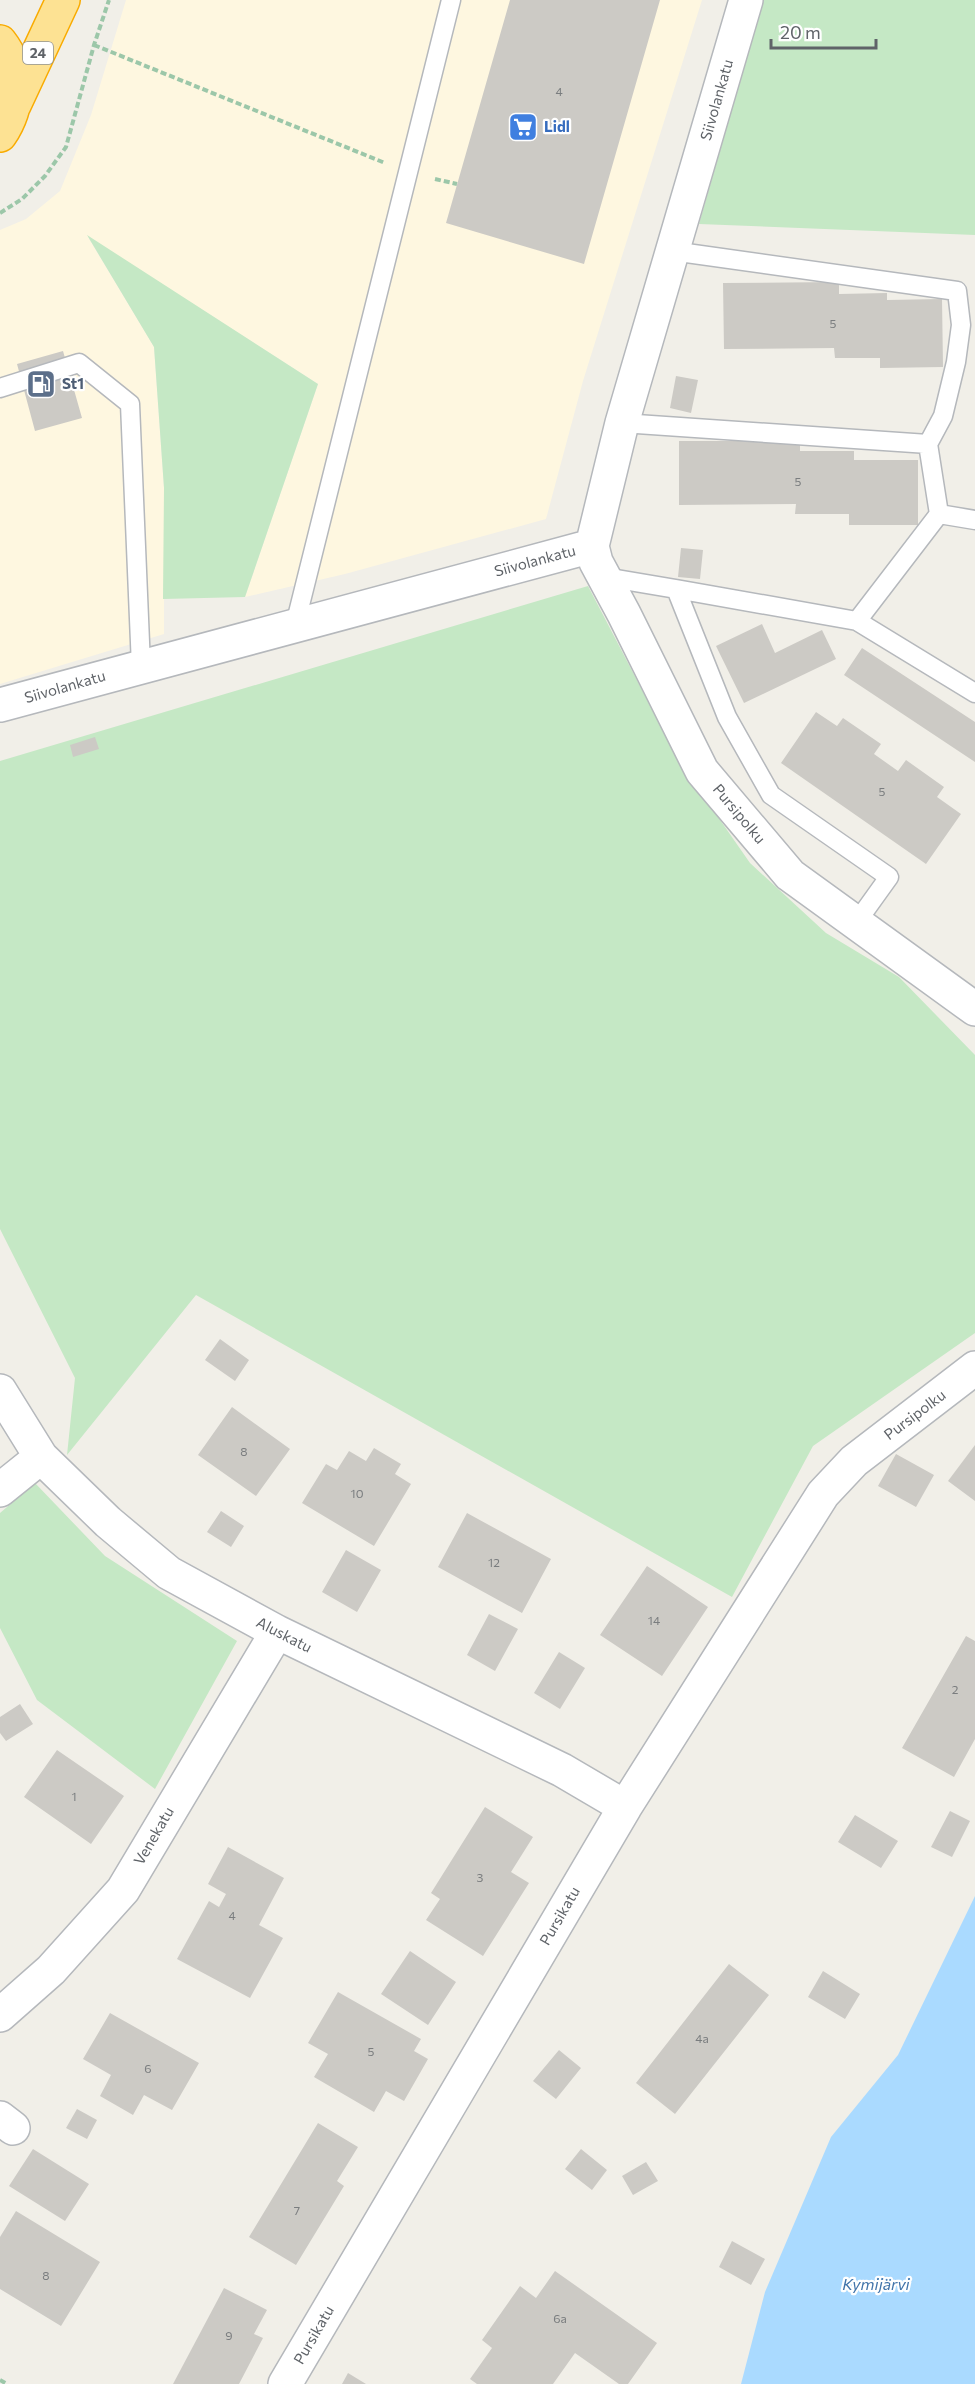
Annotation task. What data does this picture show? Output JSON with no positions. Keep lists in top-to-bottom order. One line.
{"streets":{"highway":["24"],"street":["Siivolankatu","Pursipolku","Aluskatu","Venekatu","Pursikatu"]},"crossings":[["Siivolankatu","Pursipolku"],["Pursipolku","Pursikatu"],["Aluskatu","Venekatu"],["Aluskatu","Pursikatu"]],"water":["Kymijärvi"],"places":{"supermarket":["Lidl"],"fuel station":["St1"]},"house_numbers":["4","5","5","5","8","10","12","14","2","1","3","4","4a","5","6","7","8","6a","9"],"scale_bar":"20 m"}
